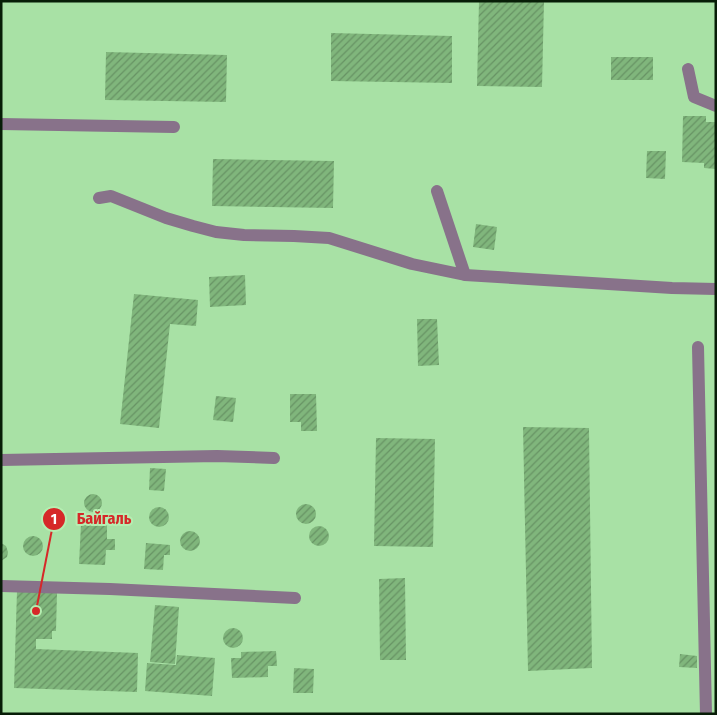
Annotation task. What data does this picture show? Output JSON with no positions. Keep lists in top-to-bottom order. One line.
{"places":["Байгаль"]}
